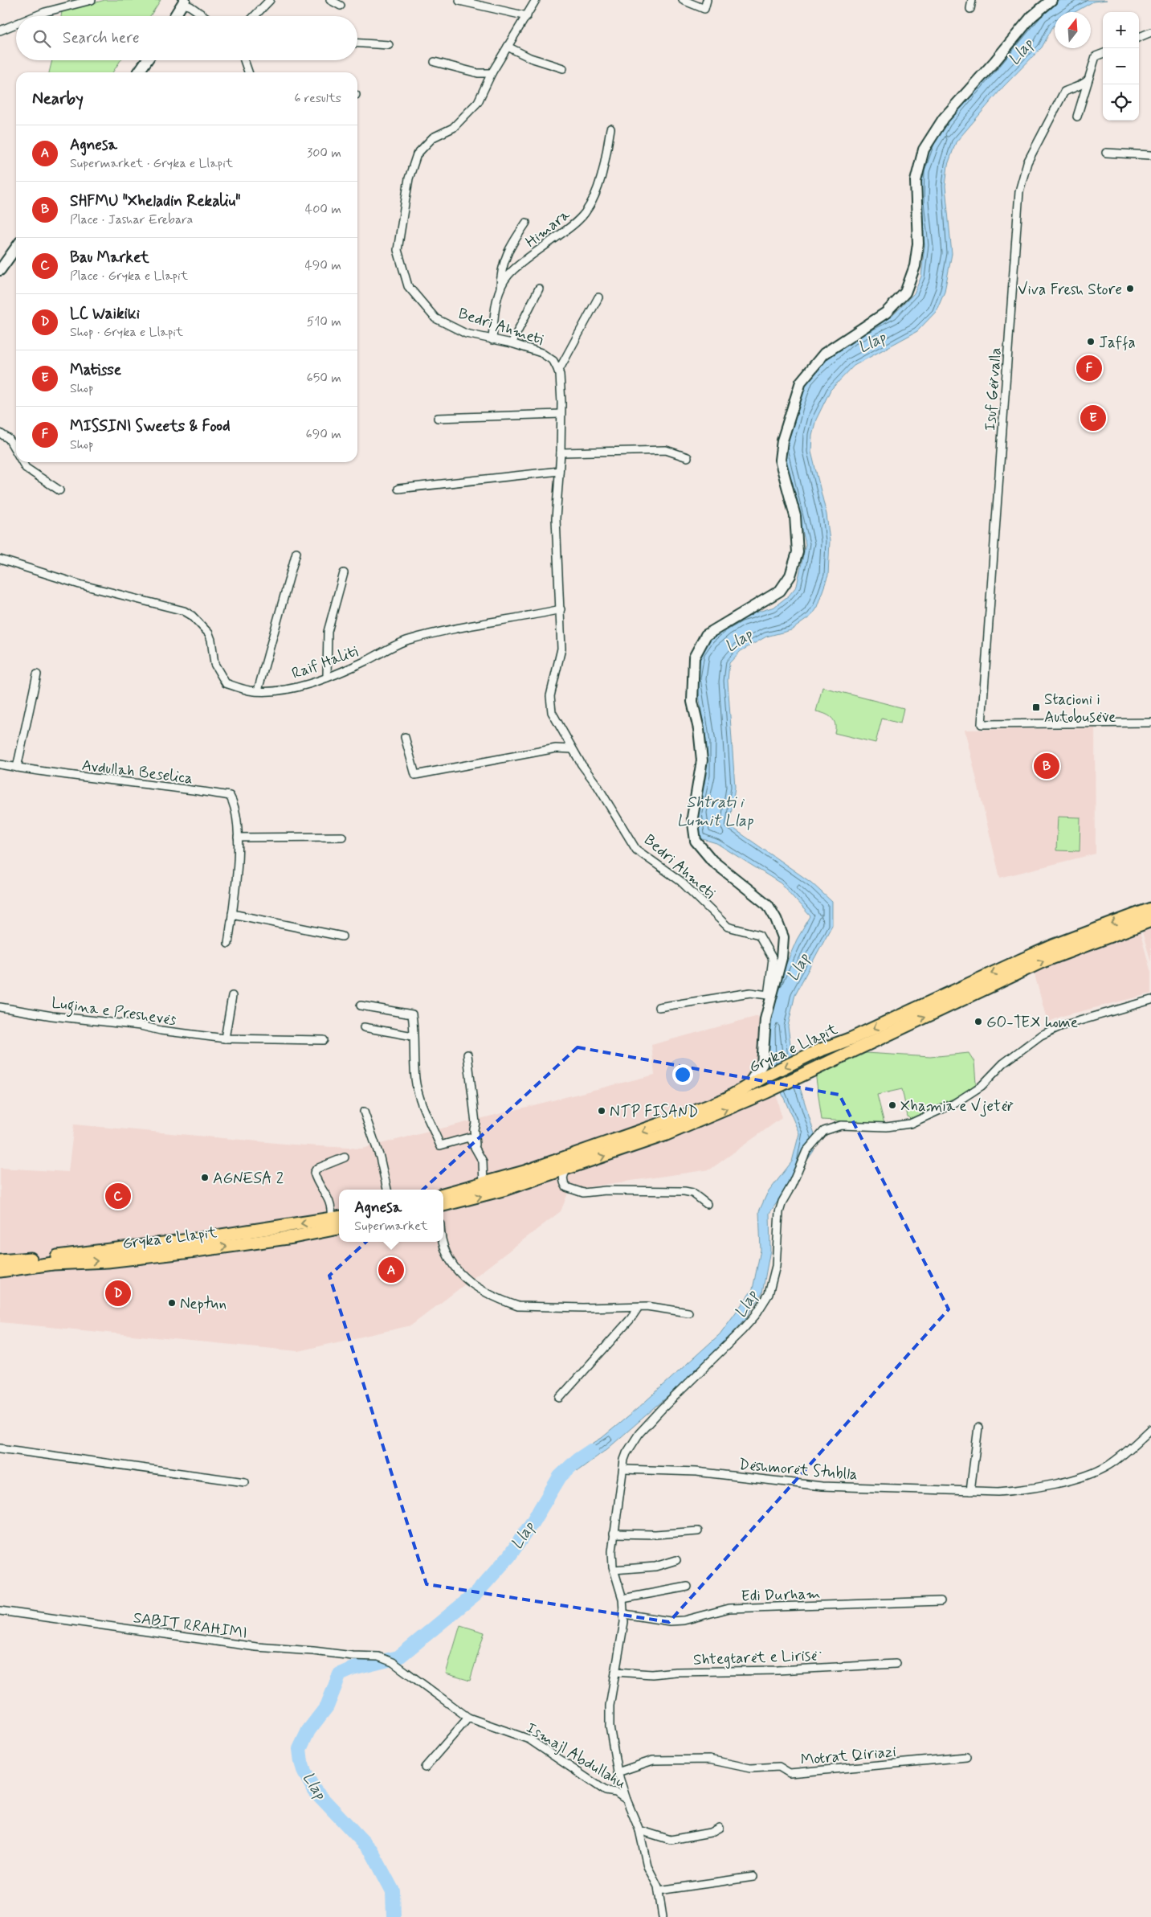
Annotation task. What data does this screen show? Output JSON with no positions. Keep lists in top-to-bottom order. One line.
{"streets":{"main road":["Gryka e Llapit"],"street":["Himara","Bedri Ahmeti","Isuf Gërvalla","Raif Haliti","Avdullah Beselica","Lugina e Preshevës","Dëshmorët Stublla","Edi Durham","SABIT RRAHIMI","Shtegtarët e Lirisë","Ismajl Abdullahu","Motrat Qiriazi"]},"crossings":[["Himara","Bedri Ahmeti"],["Bedri Ahmeti","Raif Haliti"],["SABIT RRAHIMI","Ismajl Abdullahu"]],"water":["Llap","Shtrati i Lumit Llap"],"places":{"other":["Viva Fresh Store","Jaffa","GO-TEX home","Xhamia e Vjetër","NTP FISAND","AGNESA 2","Neptun"],"transit":["Stacioni i Autobusëve"]},"north":"top","page":{"map_buttons":["+","−"],"search":"Search here","heading":["Nearby","6 results"],"list":[{"mark":"A","name":"Agnesa","note":"Supermarket · Gryka e Llapit","value":"300 m"},{"mark":"B","name":"SHFMU \"Xheladin Rekaliu\"","note":"Place · Jashar Erebara","value":"400 m"},{"mark":"C","name":"Bau Market","note":"Place · Gryka e Llapit","value":"490 m"},{"mark":"D","name":"LC Waikiki","note":"Shop · Gryka e Llapit","value":"510 m"},{"mark":"E","name":"Matisse","note":"Shop","value":"650 m"},{"mark":"F","name":"MISSINI Sweets & Food","note":"Shop","value":"690 m"}],"pins":["F","E","B","C","A","D"],"popup":["Agnesa","Supermarket"]}}
